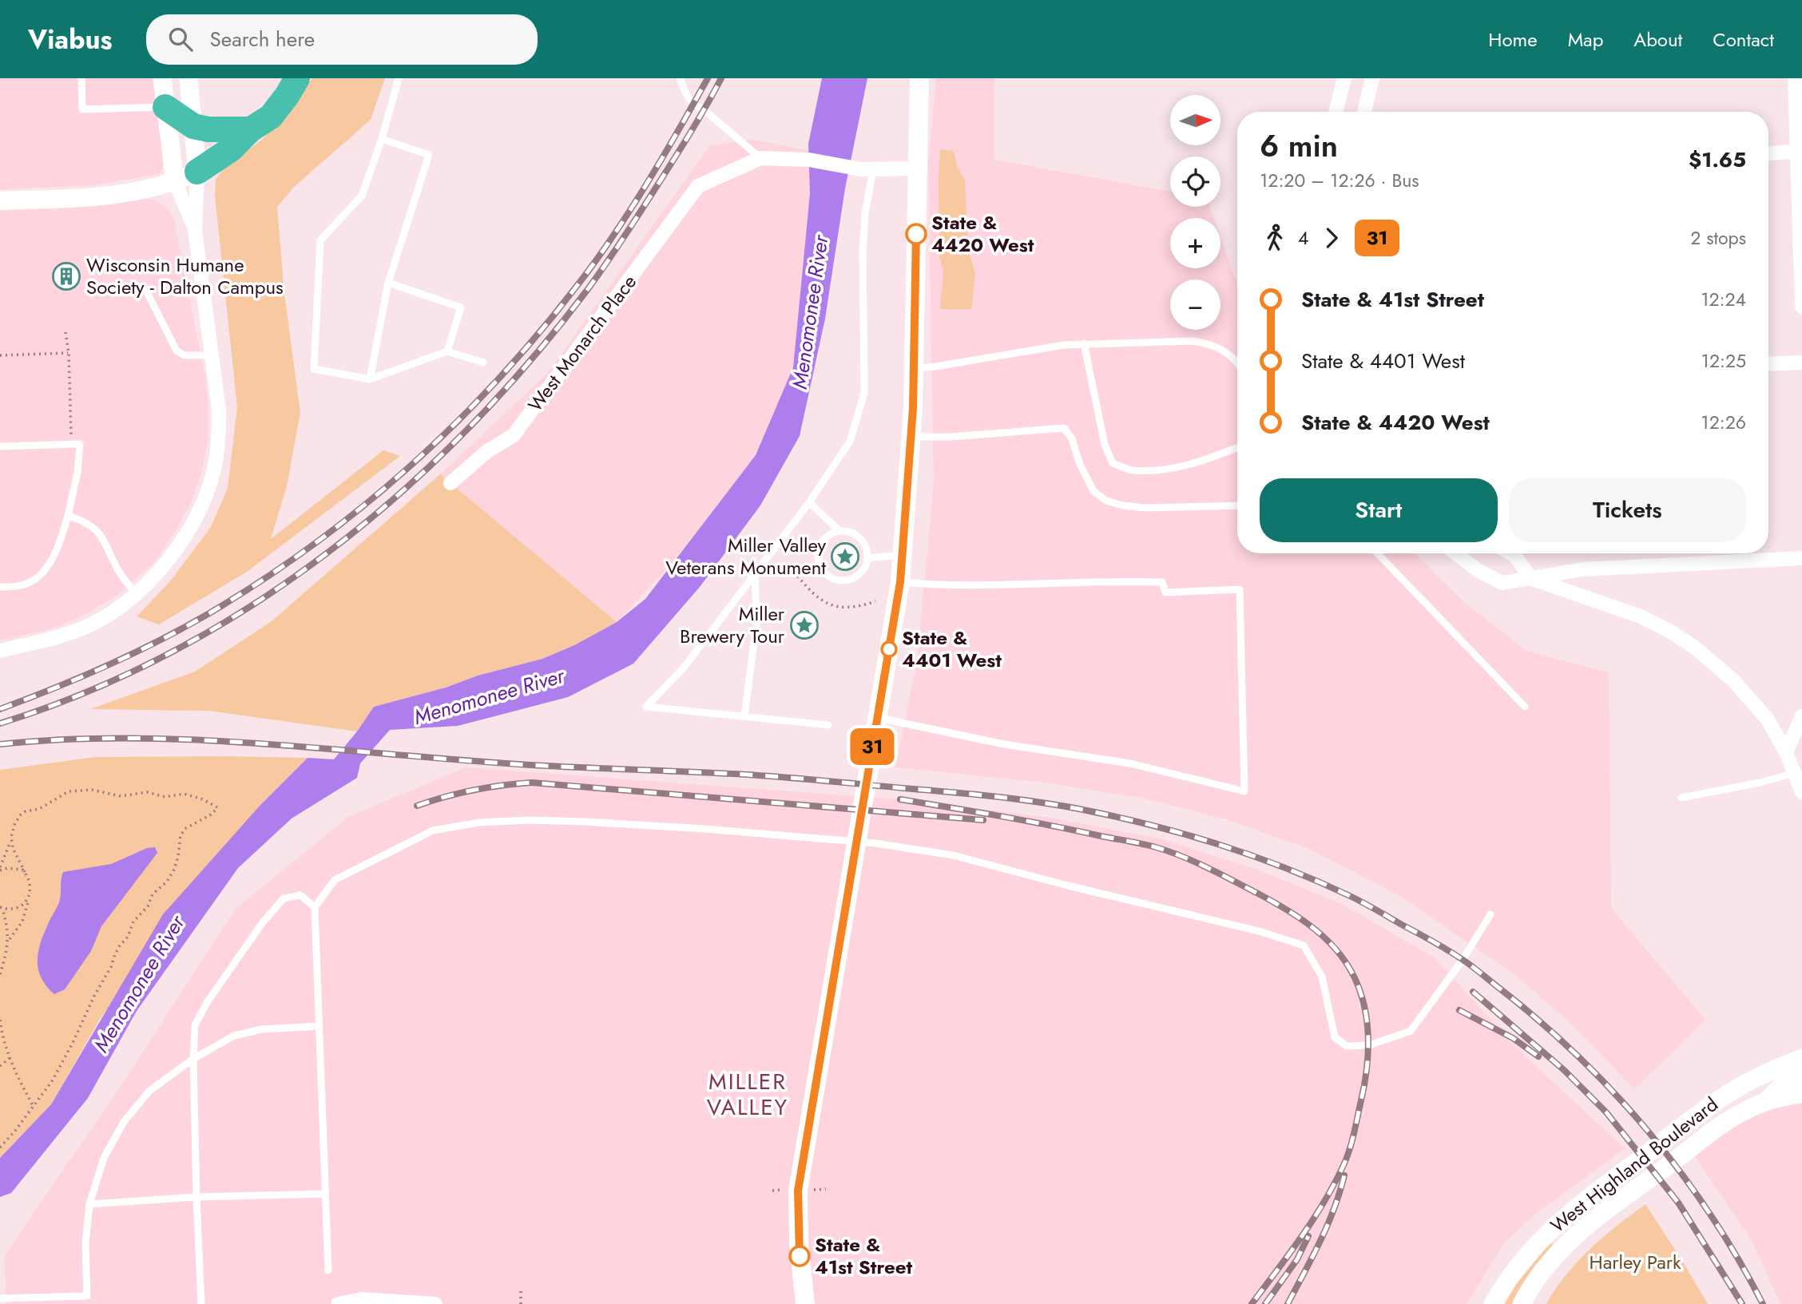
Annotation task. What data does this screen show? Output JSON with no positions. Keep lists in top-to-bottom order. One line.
{"streets":{"street":["West Monarch Place","West Highland Boulevard"]},"districts":["MILLER VALLEY"],"water":["Menomonee River"],"parks":["Harley Park"],"places":{"other":["State & 4420 West","State & 4401 West","State & 41st Street"],"building":["Wisconsin Humane Society - Dalton Campus"],"place":["Miller Valley Veterans Monument","Miller Brewery Tour"]},"lines":["bus line 31"],"north":"right","page":{"header":"Viabus","search":"Search here","nav":["Home","Map","About","Contact"],"on_map":"31","map_buttons":["+","−"],"heading":["6 min","12:20 – 12:26 · Bus","$1.65"],"legs":["4","31","2 stops"],"list":[{"name":"State & 41st Street","value":"12:24"},{"name":"State & 4401 West","value":"12:25"},{"name":"State & 4420 West","value":"12:26"}],"buttons":["Start","Tickets"]}}
